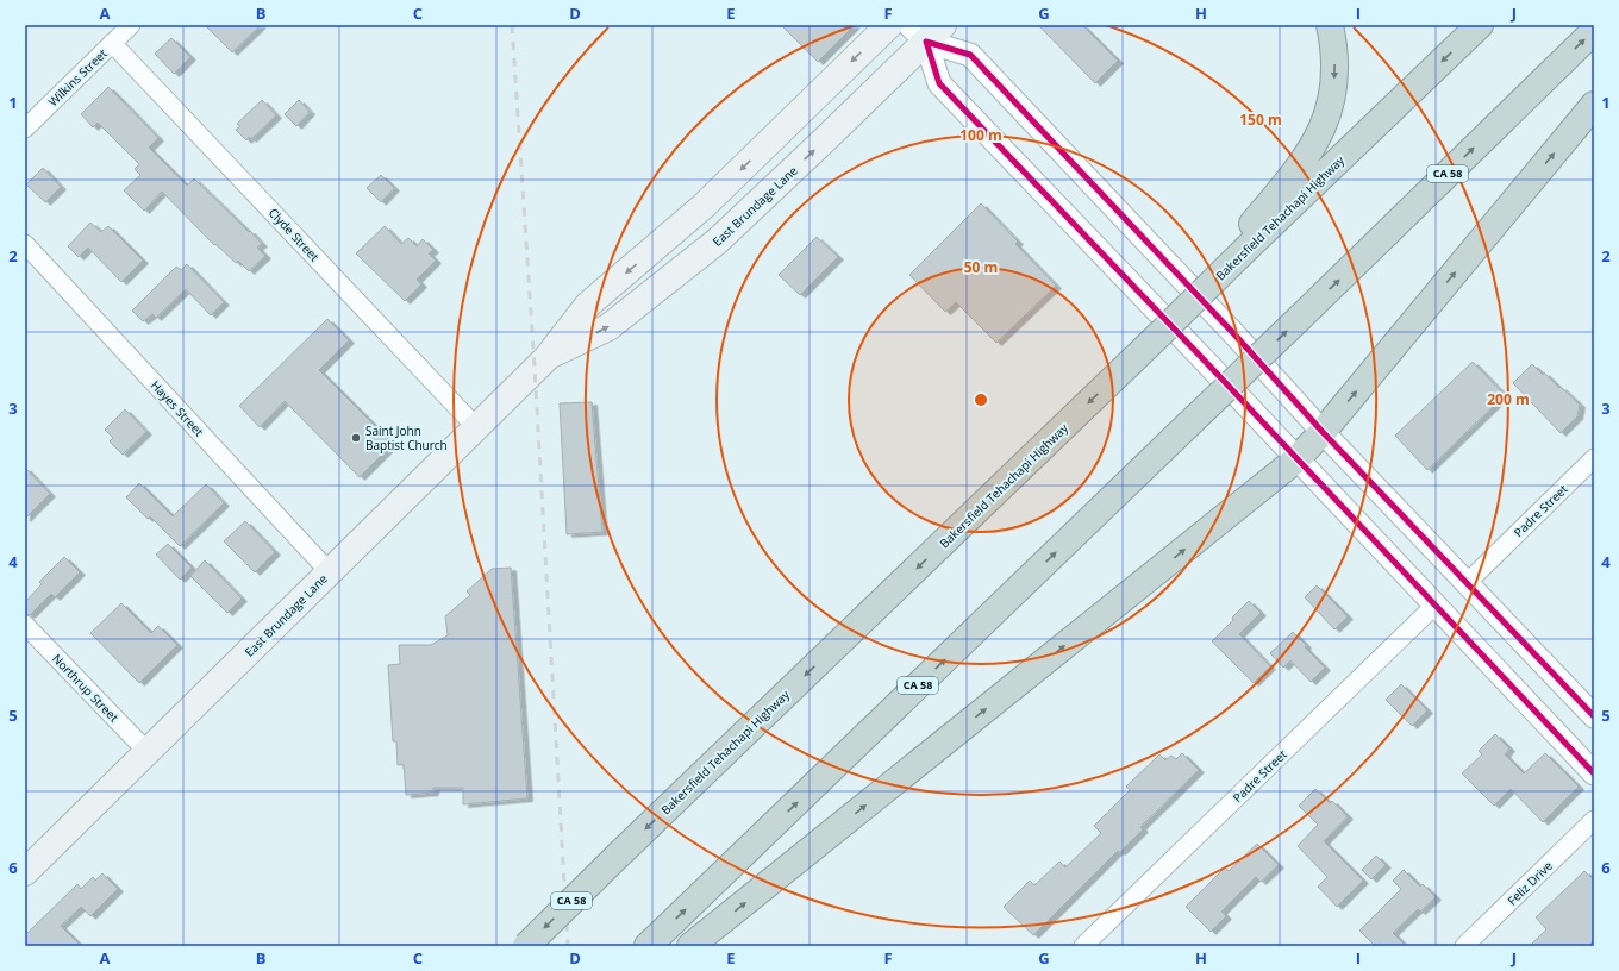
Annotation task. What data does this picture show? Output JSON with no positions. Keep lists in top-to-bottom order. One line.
{"streets":{"highway":["CA 58","Bakersfield Tehachapi Highway"],"main road":["East Brundage Lane"],"street":["Wilkins Street","Clyde Street","Hayes Street","Padre Street","Northrup Street","Feliz Drive"]},"crossings":[["Wilkins Street","Clyde Street"],["East Brundage Lane","Clyde Street"],["East Brundage Lane","Hayes Street"],["East Brundage Lane","Northrup Street"]],"places":["Saint John Baptist Church"],"grid":{"columns":["A","B","C","D","E","F","G","H","I","J"],"rows":["1","2","3","4","5","6"]},"rings":["150 m","100 m","50 m","200 m"]}
